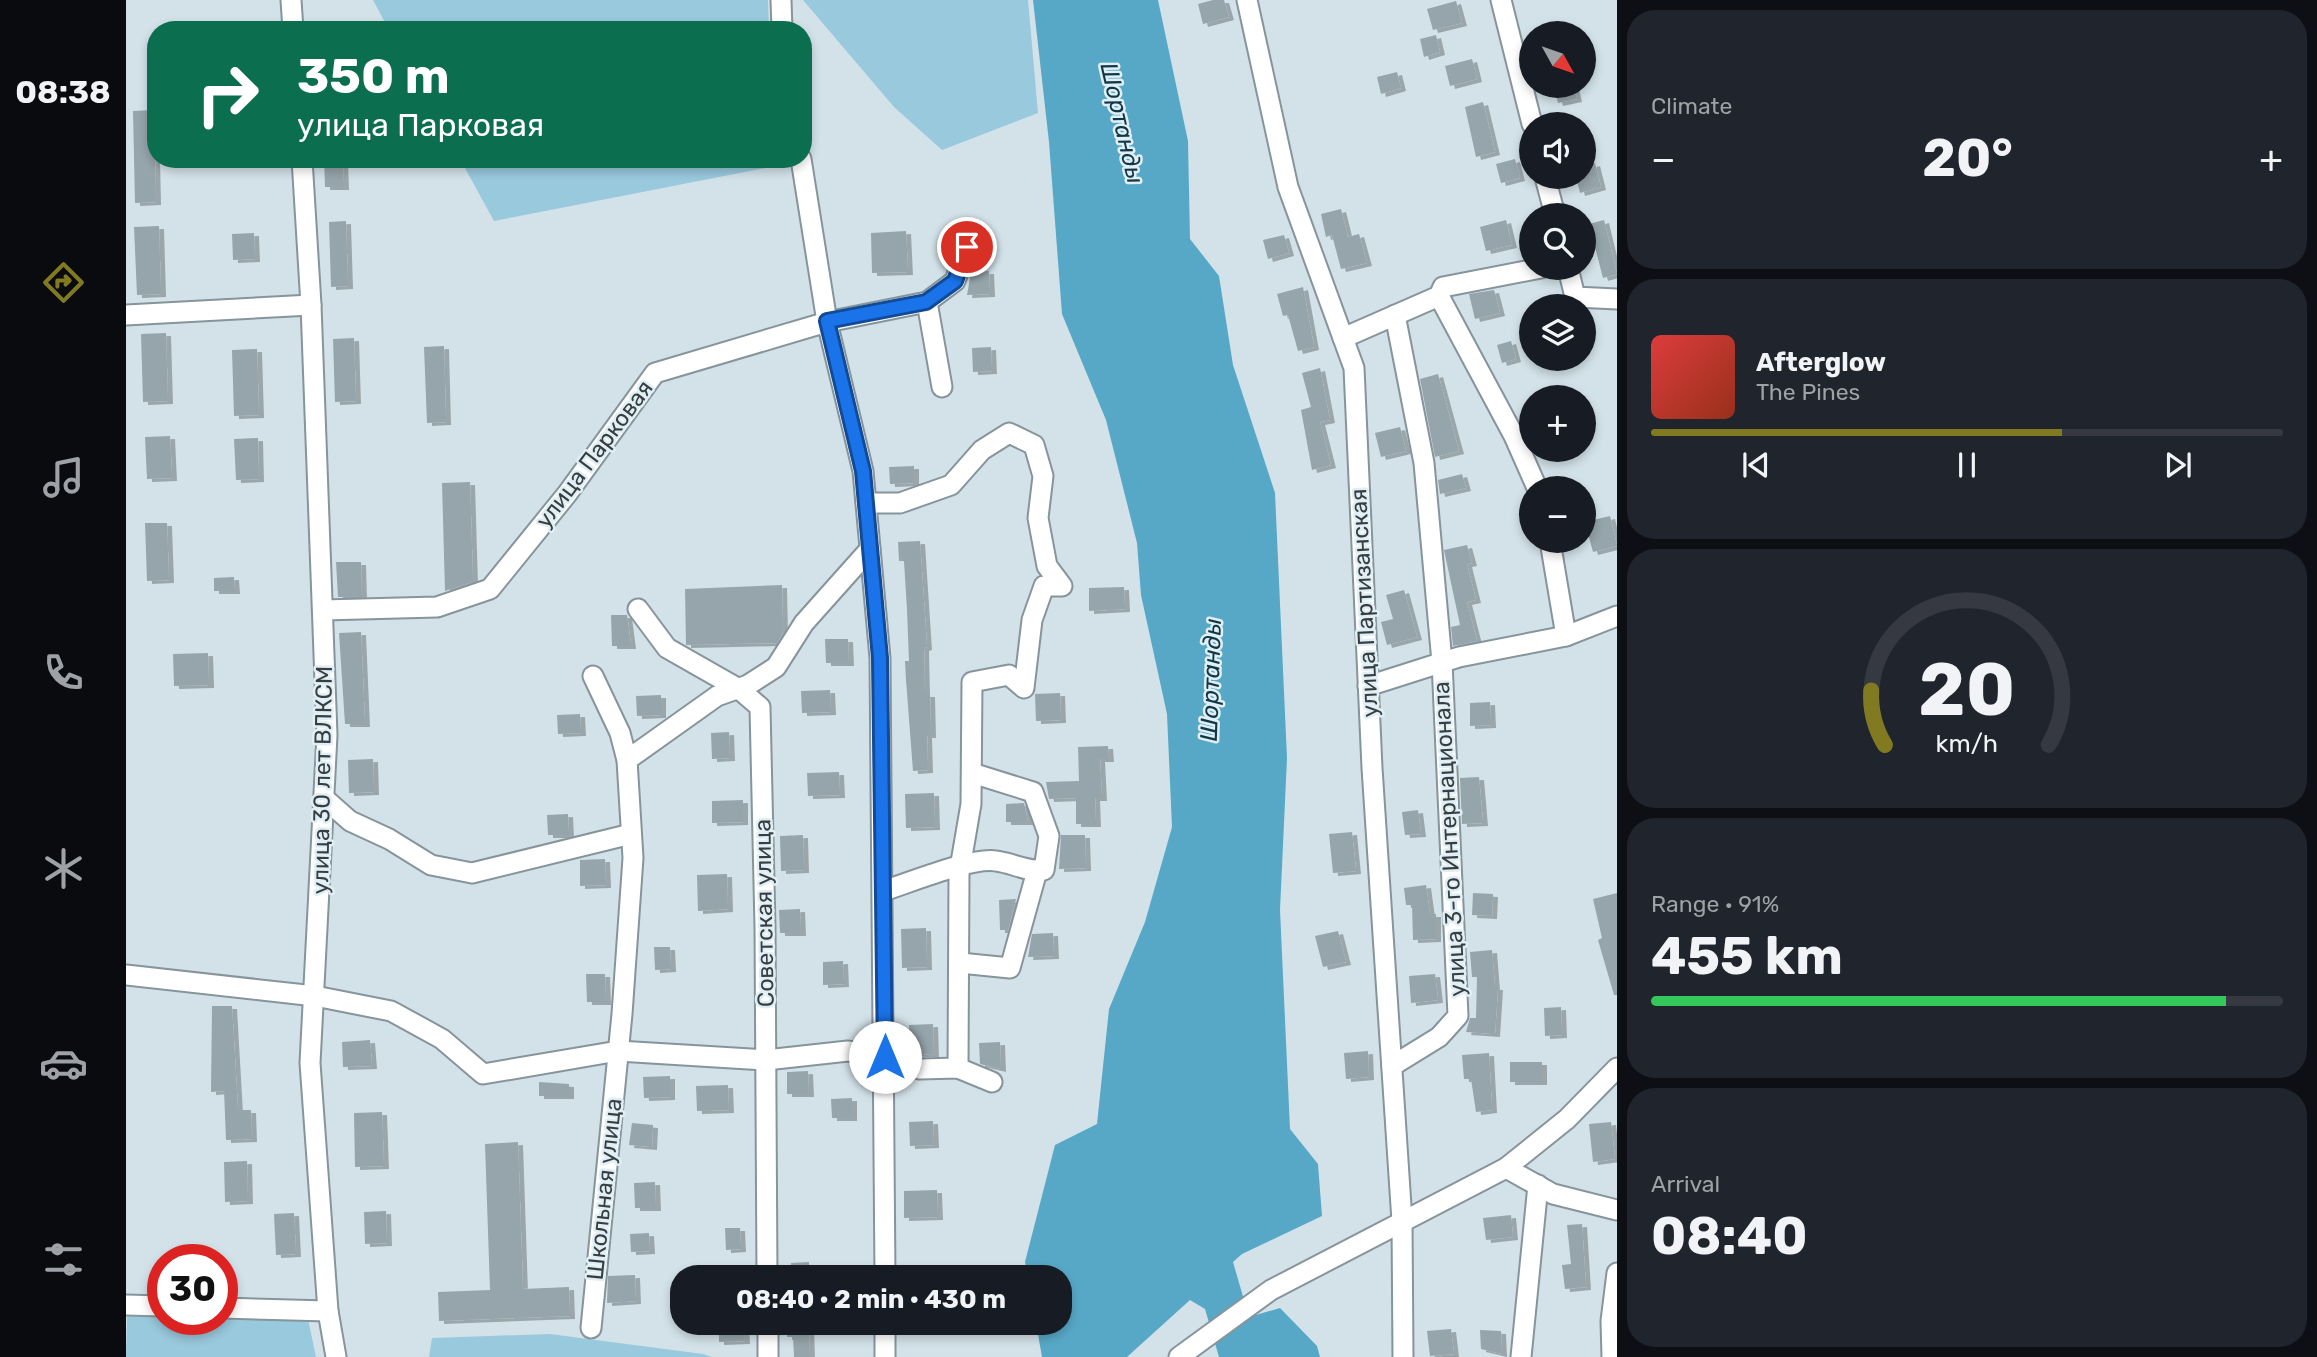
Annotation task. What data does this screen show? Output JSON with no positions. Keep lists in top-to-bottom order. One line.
{"streets":{"street":["улица Парковая","улица Партизанская","улица 30 лет ВЛКСМ","улица 3-го Интернационала","Советская улица","Школьная улица"]},"crossings":[["улица Парковая","улица 30 лет ВЛКСМ"],["улица Партизанская","улица 3-го Интернационала"]],"water":["Шортанды"],"north":"bottom right","page":{"tabs":"08:38","tile":["Climate",["Range · 91%","455 km"],["Arrival","08:40"]],"map_buttons":["+","−"],"turn":["350 m","улица Парковая"],"heat":["−","20°","+"],"song":["Afterglow","The Pines"],"limit":"30","trip":"08:40 · 2 min · 430 m","gauge":["20","km/h"]}}
